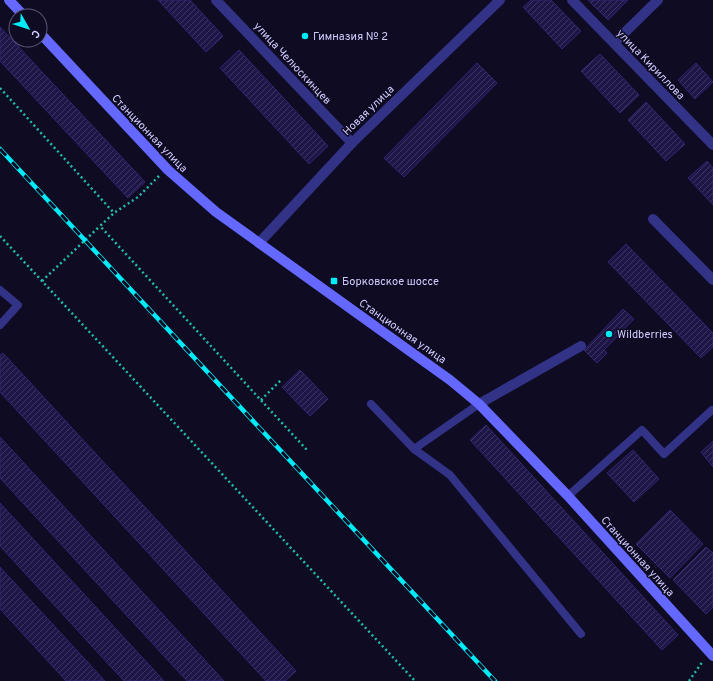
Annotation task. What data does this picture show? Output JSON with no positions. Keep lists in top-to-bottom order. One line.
{"streets":{"main road":["Станционная улица"],"street":["улица Челюскинцев","улица Кириллова","Новая улица"]},"crossings":[["улица Челюскинцев","Новая улица"],["Новая улица","Станционная улица"]],"places":{"other":["Гимназия № 2","Wildberries"],"transit":["Борковское шоссе"]},"north":"bottom right"}
